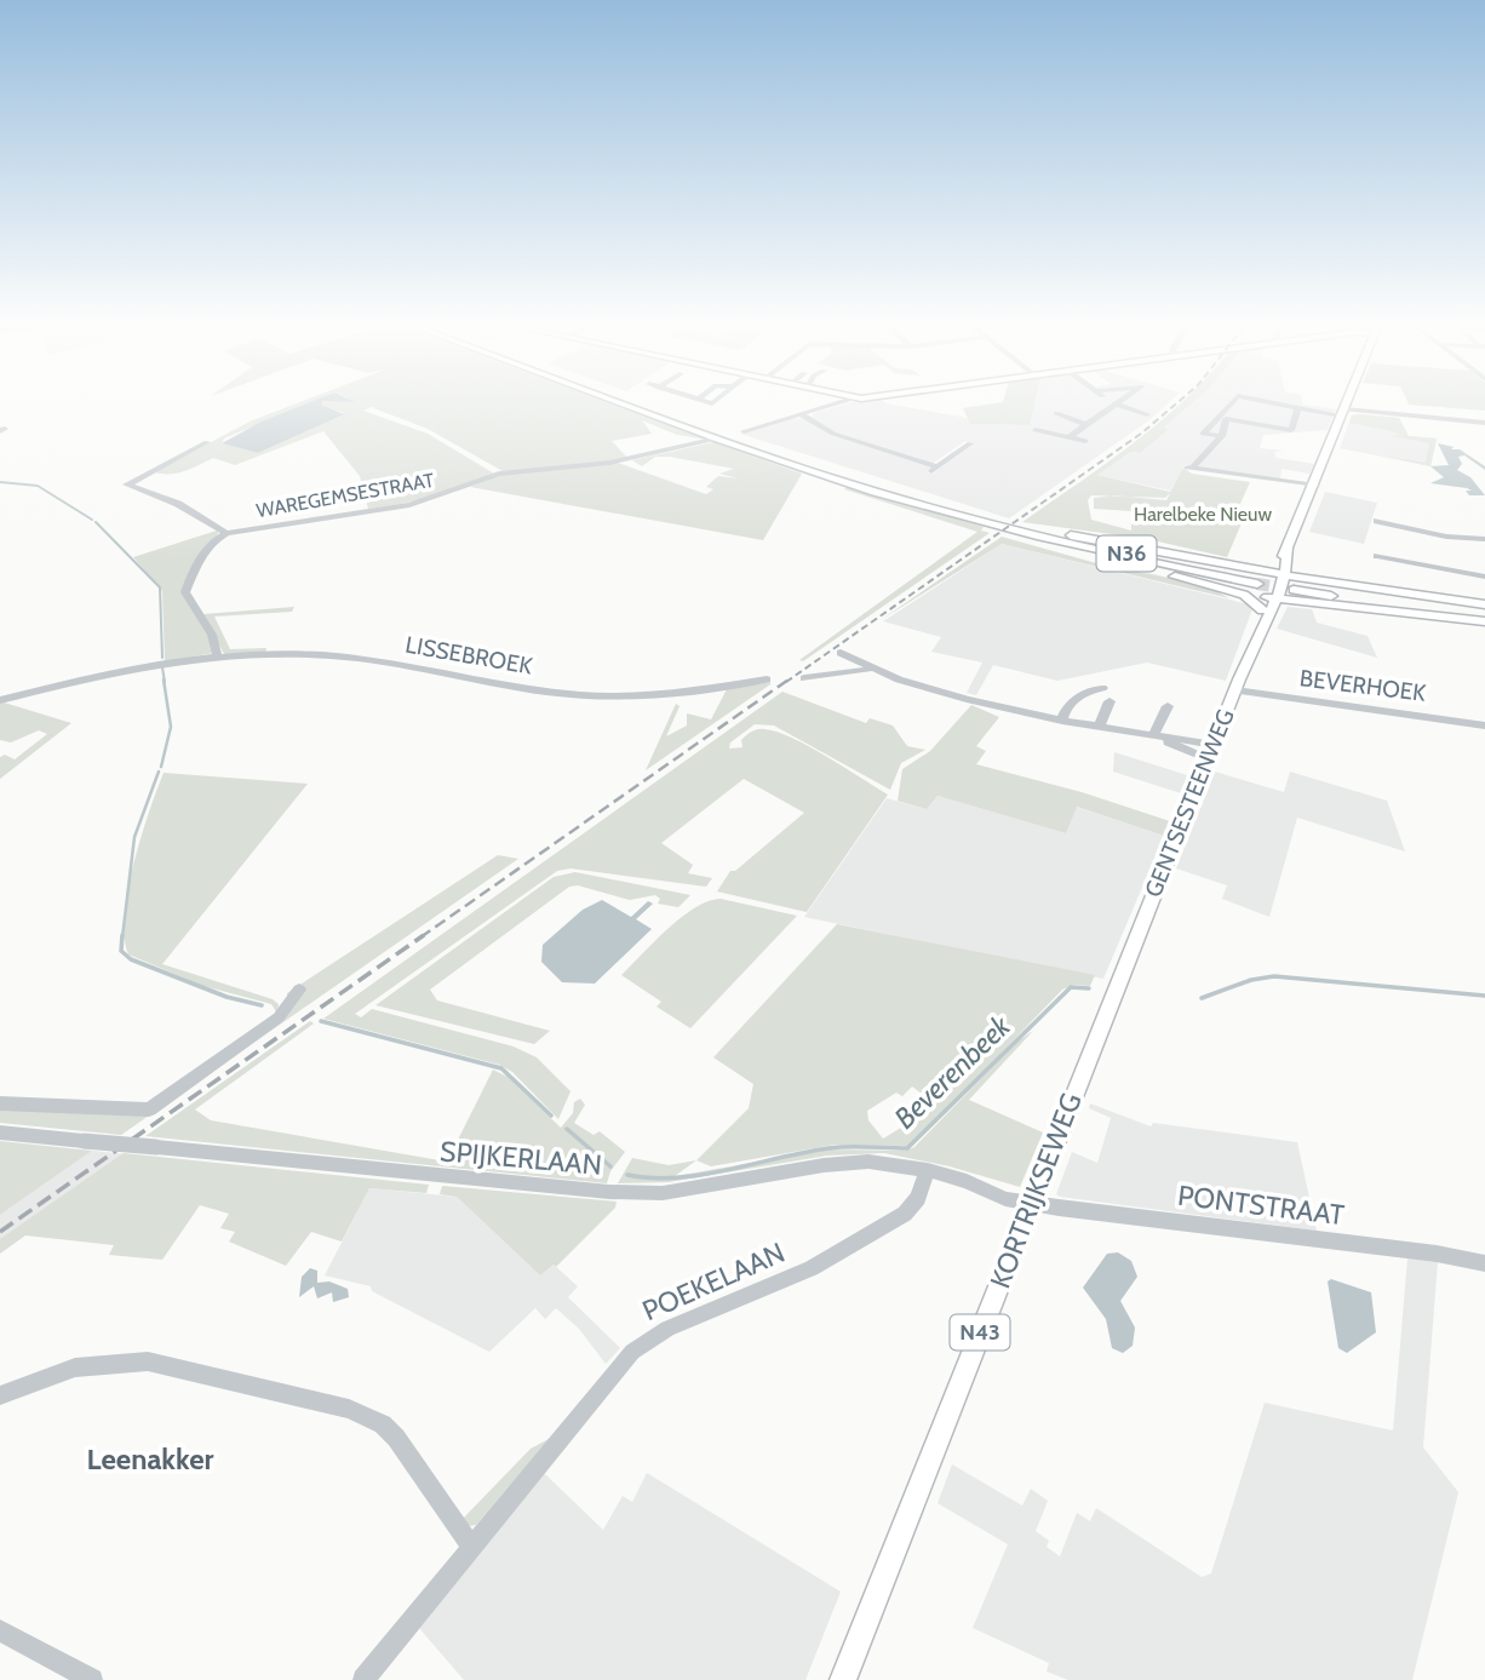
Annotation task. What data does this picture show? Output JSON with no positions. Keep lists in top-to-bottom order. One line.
{"streets":{"main road":["N36","GENTSESTEENWEG","KORTRIJKSEWEG","N43"],"street":["WAREGEMSESTRAAT","LISSEBROEK","BEVERHOEK","SPIJKERLAAN","PONTSTRAAT","POEKELAAN"]},"crossings":[["WAREGEMSESTRAAT","N36"],["WAREGEMSESTRAAT","LISSEBROEK"],["BEVERHOEK","GENTSESTEENWEG"],["GENTSESTEENWEG","KORTRIJKSEWEG"],["SPIJKERLAAN","KORTRIJKSEWEG"],["SPIJKERLAAN","PONTSTRAAT"],["SPIJKERLAAN","POEKELAAN"],["KORTRIJKSEWEG","PONTSTRAAT"]],"districts":["Leenakker"],"water":["Beverenbeek"],"parks":["Harelbeke Nieuw"]}
